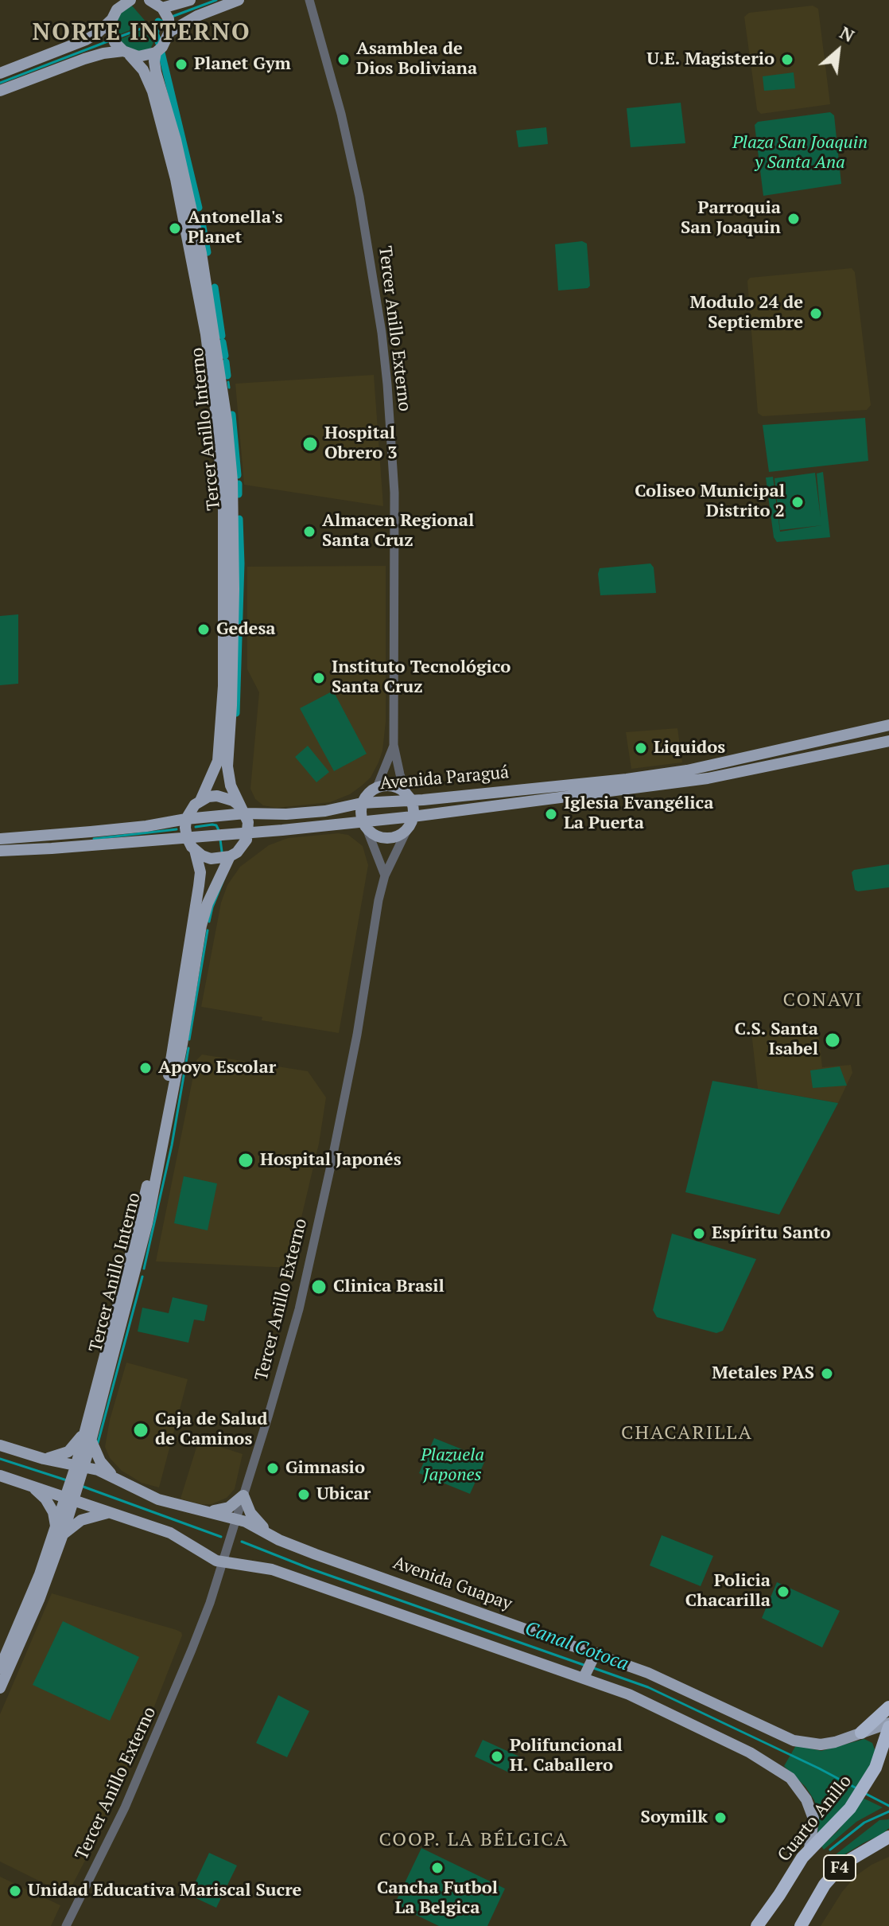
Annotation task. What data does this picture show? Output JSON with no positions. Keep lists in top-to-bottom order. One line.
{"streets":{"highway":["Cuarto Anillo","F4"],"main road":["Tercer Anillo Interno","Avenida Paraguá","Avenida Guapay"],"street":["Tercer Anillo Externo"]},"crossings":[["Tercer Anillo Externo","Avenida Paraguá"],["Tercer Anillo Externo","Avenida Guapay"],["Tercer Anillo Interno","Avenida Paraguá"],["Tercer Anillo Interno","Avenida Guapay"],["Avenida Guapay","Cuarto Anillo"]],"districts":["NORTE INTERNO","CONAVI","CHACARILLA","COOP. LA BÉLGICA"],"water":["Canal Cotoca"],"parks":["Plaza San Joaquin y Santa Ana","Plazuela Japones"],"places":["Asamblea de Dios Boliviana","U.E. Magisterio","Planet Gym","Parroquia San Joaquin","Antonella's Planet","Modulo 24 de Septiembre","Hospital Obrero 3","Coliseo Municipal Distrito 2","Almacen Regional Santa Cruz","Gedesa","Instituto Tecnológico Santa Cruz","Liquidos","Iglesia Evangélica La Puerta","C.S. Santa Isabel","Apoyo Escolar","Hospital Japonés","Espíritu Santo","Clinica Brasil","Metales PAS","Caja de Salud de Caminos","Gimnasio","Ubicar","Policia Chacarilla","Polifuncional H. Caballero","Soymilk","Cancha Futbol La Belgica","Unidad Educativa Mariscal Sucre"],"north":"top right"}
